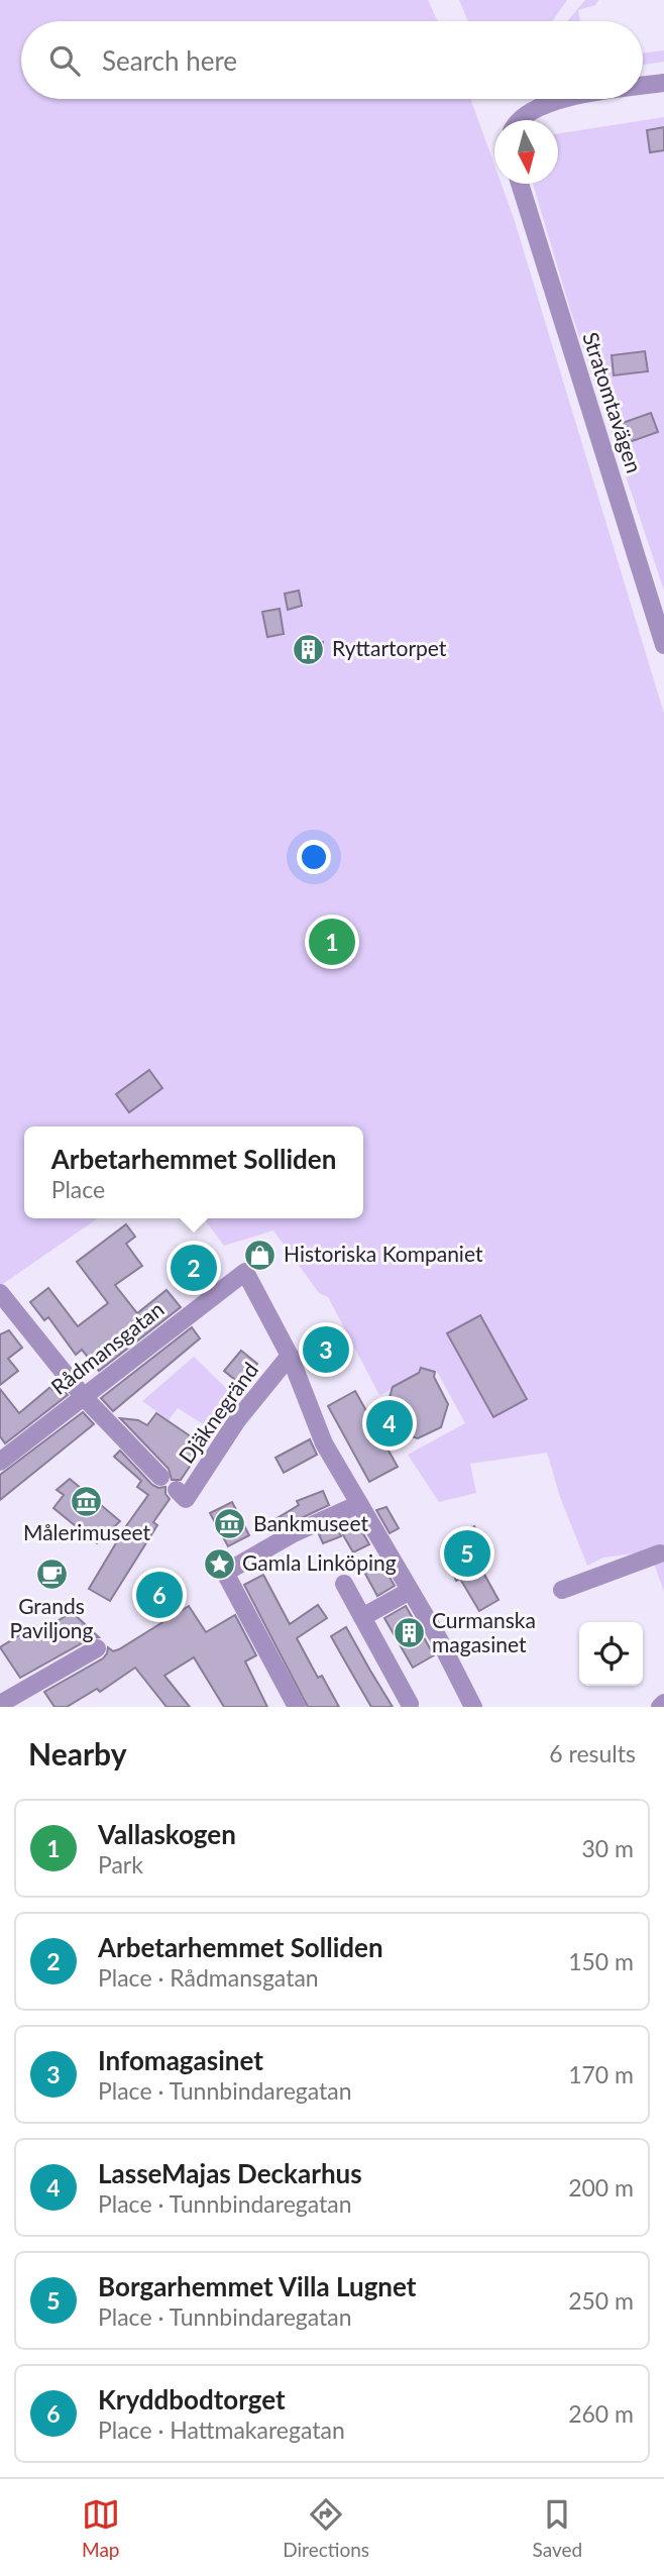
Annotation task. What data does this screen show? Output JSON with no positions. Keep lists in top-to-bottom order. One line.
{"streets":{"street":["Stratomtavägen","Rådmansgatan","Djäknegränd"]},"crossings":[["Rådmansgatan","Djäknegränd"]],"places":{"building":["Ryttartorpet","Curmanska magasinet"],"shop":["Historiska Kompaniet"],"museum":["Målerimuseet","Bankmuseet"],"place":["Gamla Linköping"],"cafe":["Grands Paviljong"]},"north":"bottom","page":{"search":"Search here","pins":["1","2","3","4","5","6"],"popup":["Arbetarhemmet Solliden","Place"],"heading":["Nearby","6 results"],"list":[{"mark":"1","name":"Vallaskogen","note":"Park","value":"30 m"},{"mark":"2","name":"Arbetarhemmet Solliden","note":"Place · Rådmansgatan","value":"150 m"},{"mark":"3","name":"Infomagasinet","note":"Place · Tunnbindaregatan","value":"170 m"},{"mark":"4","name":"LasseMajas Deckarhus","note":"Place · Tunnbindaregatan","value":"200 m"},{"mark":"5","name":"Borgarhemmet Villa Lugnet","note":"Place · Tunnbindaregatan","value":"250 m"},{"mark":"6","name":"Kryddbodtorget","note":"Place · Hattmakaregatan","value":"260 m"}],"nav":["Map","Directions","Saved"]}}
